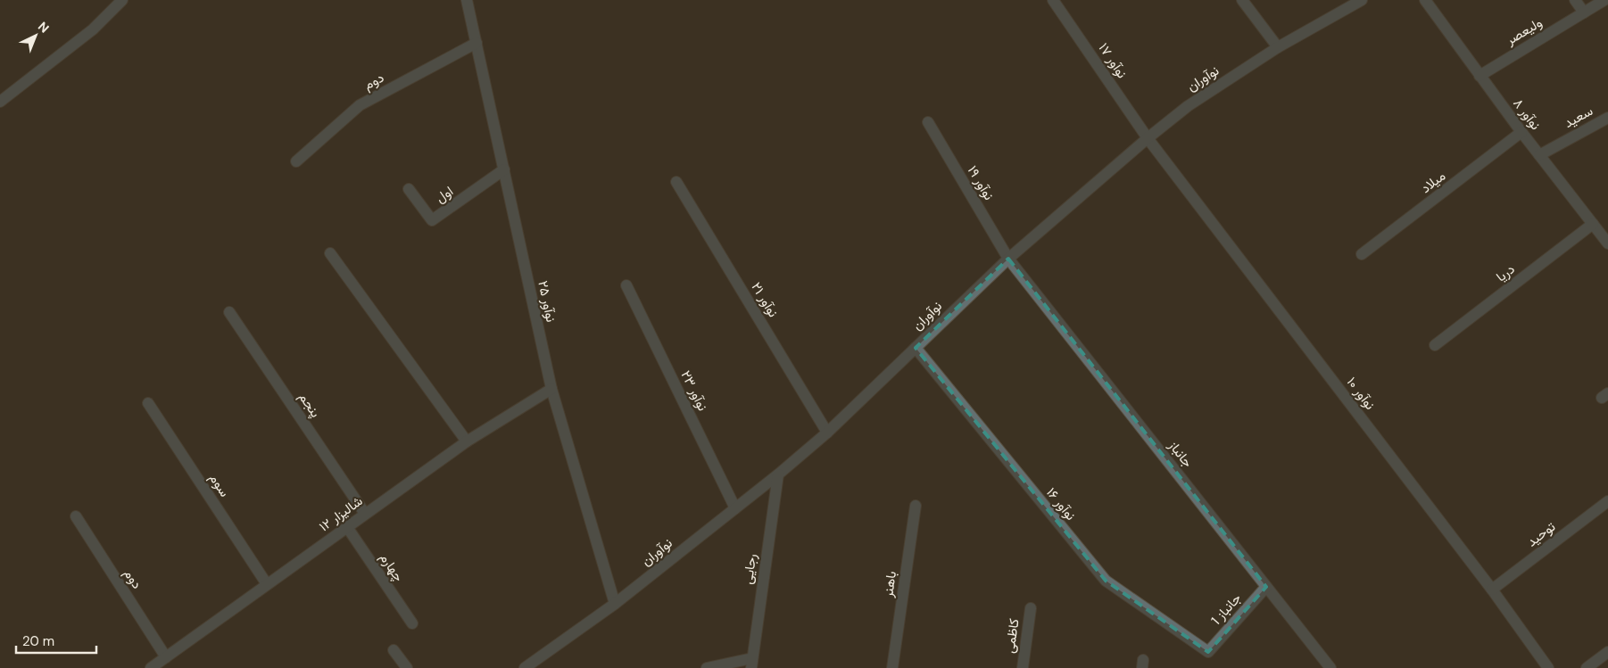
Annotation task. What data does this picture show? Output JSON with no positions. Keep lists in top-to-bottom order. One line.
{"streets":{"street":["ولیعصر","نوآور ۱۷","نوآوران","دوم","نوآور ۸","سعید","میلاد","نوآور ۱۹","اول","دریا","نوآور ۲۱","نوآور ۲۵","نوآور ۲۳","نوآور ۱۰","پنجم","جانباز","سوم","نوآور ۱۶","شالیزار ۱۲","توحید","چهارم","رجایی","باهنر","جانباز 1","کاظمی"]},"crossings":[["ولیعصر","نوآور ۸"],["نوآور ۱۷","نوآوران"],["نوآور ۱۷","نوآور ۱۰"],["نوآوران","نوآور ۱۹"],["نوآوران","نوآور ۲۱"],["نوآوران","نوآور ۲۵"],["نوآوران","نوآور ۲۳"],["نوآوران","نوآور ۱۰"],["نوآوران","جانباز"],["نوآوران","نوآور ۱۶"],["نوآوران","رجایی"],["دوم","نوآور ۲۵"],["دوم","شالیزار ۱۲"],["نوآور ۸","سعید"],["نوآور ۸","میلاد"],["نوآور ۸","دریا"],["نوآور ۱۹","جانباز"],["اول","نوآور ۲۵"],["نوآور ۲۵","شالیزار ۱۲"],["نوآور ۱۰","توحید"],["پنجم","شالیزار ۱۲"],["جانباز","جانباز 1"],["سوم","شالیزار ۱۲"],["نوآور ۱۶","جانباز 1"],["شالیزار ۱۲","چهارم"]],"scale_bar":"20 m","north":"top right"}
